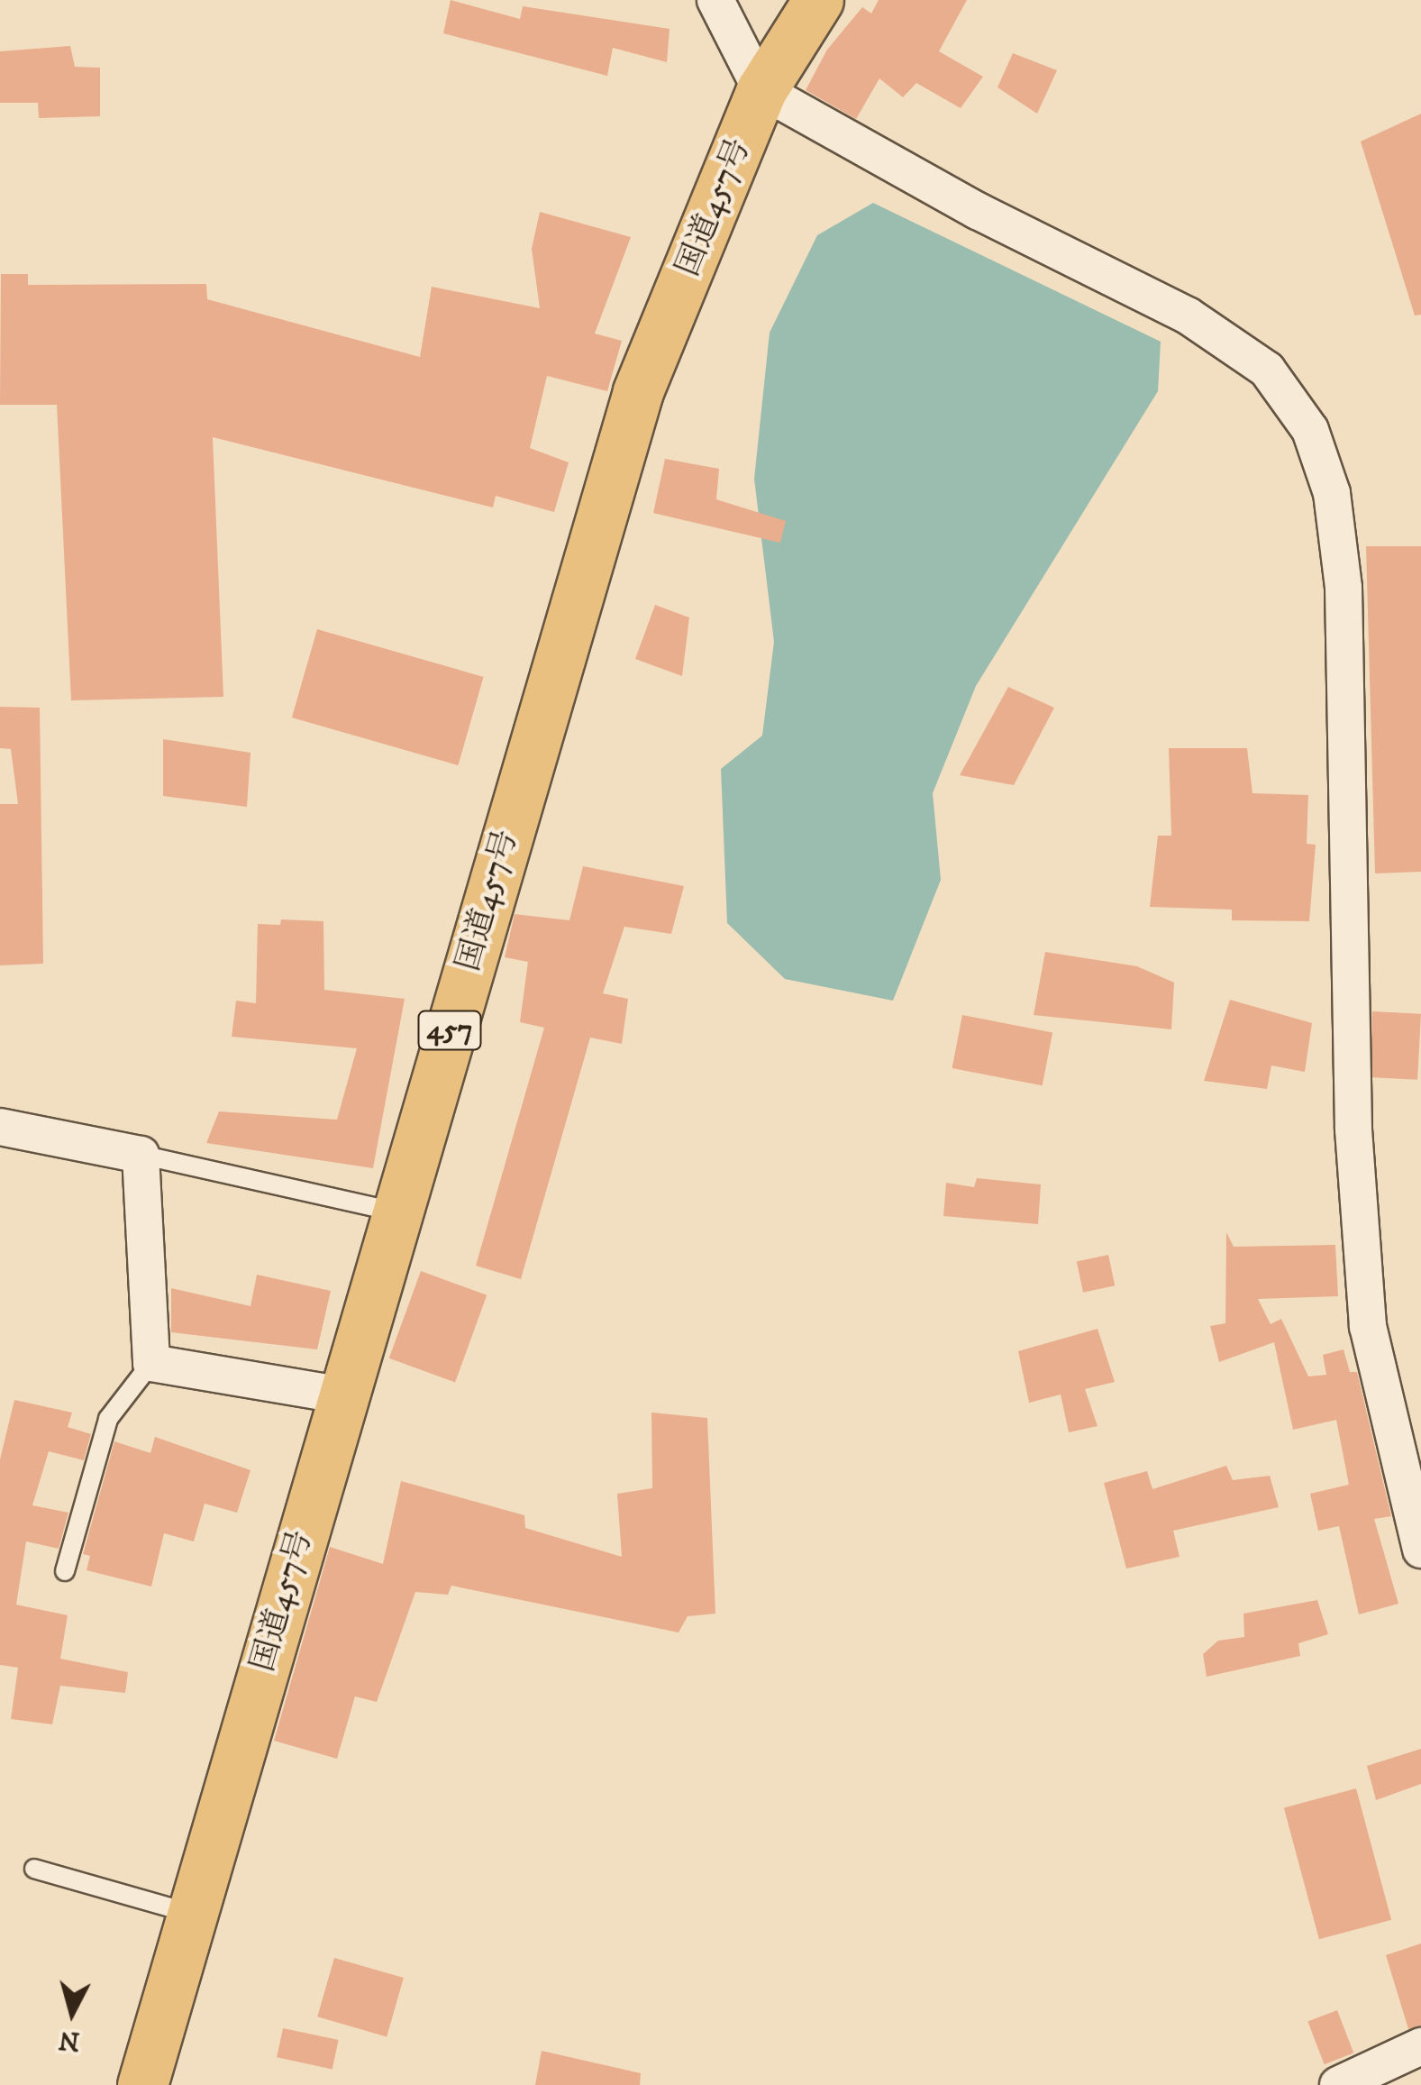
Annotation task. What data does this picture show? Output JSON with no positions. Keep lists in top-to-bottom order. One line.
{"streets":{"highway":["国道457号","457"]},"north":"bottom"}
